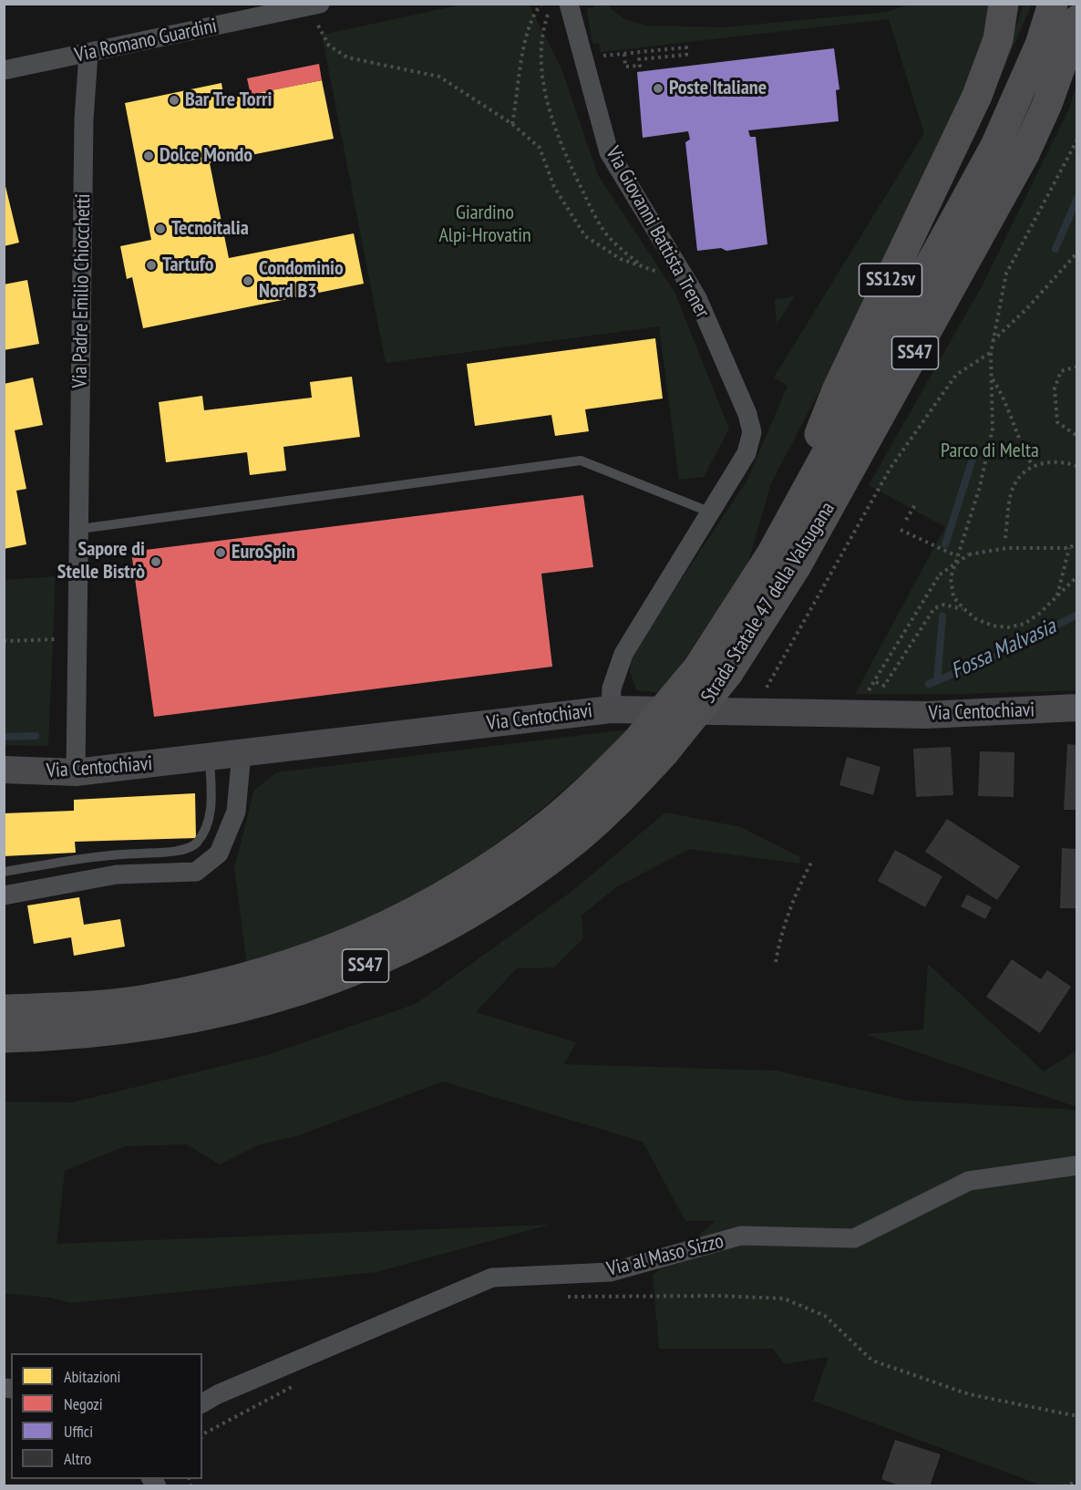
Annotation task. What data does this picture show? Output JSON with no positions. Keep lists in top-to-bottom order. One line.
{"streets":{"highway":["SS12sv","SS47","Strada Statale 47 della Valsugana"],"street":["Via Romano Guardini","Via Giovanni Battista Trener","Via Padre Emilio Chiocchetti","Via Centochiavi","Via al Maso Sizzo"]},"crossings":[["Via Romano Guardini","Via Padre Emilio Chiocchetti"],["Via Giovanni Battista Trener","Via Centochiavi"],["SS12sv","Strada Statale 47 della Valsugana"],["Via Padre Emilio Chiocchetti","Via Centochiavi"]],"water":["Fossa Malvasia"],"parks":["Giardino Alpi-Hrovatin","Parco di Melta"],"places":["Poste Italiane","Bar Tre Torri","Dolce Mondo","Tecnoitalia","Tartufo","Condominio Nord B3","EuroSpin","Sapore di Stelle Bistrò"],"legend":["Abitazioni","Negozi","Uffici","Altro"]}
